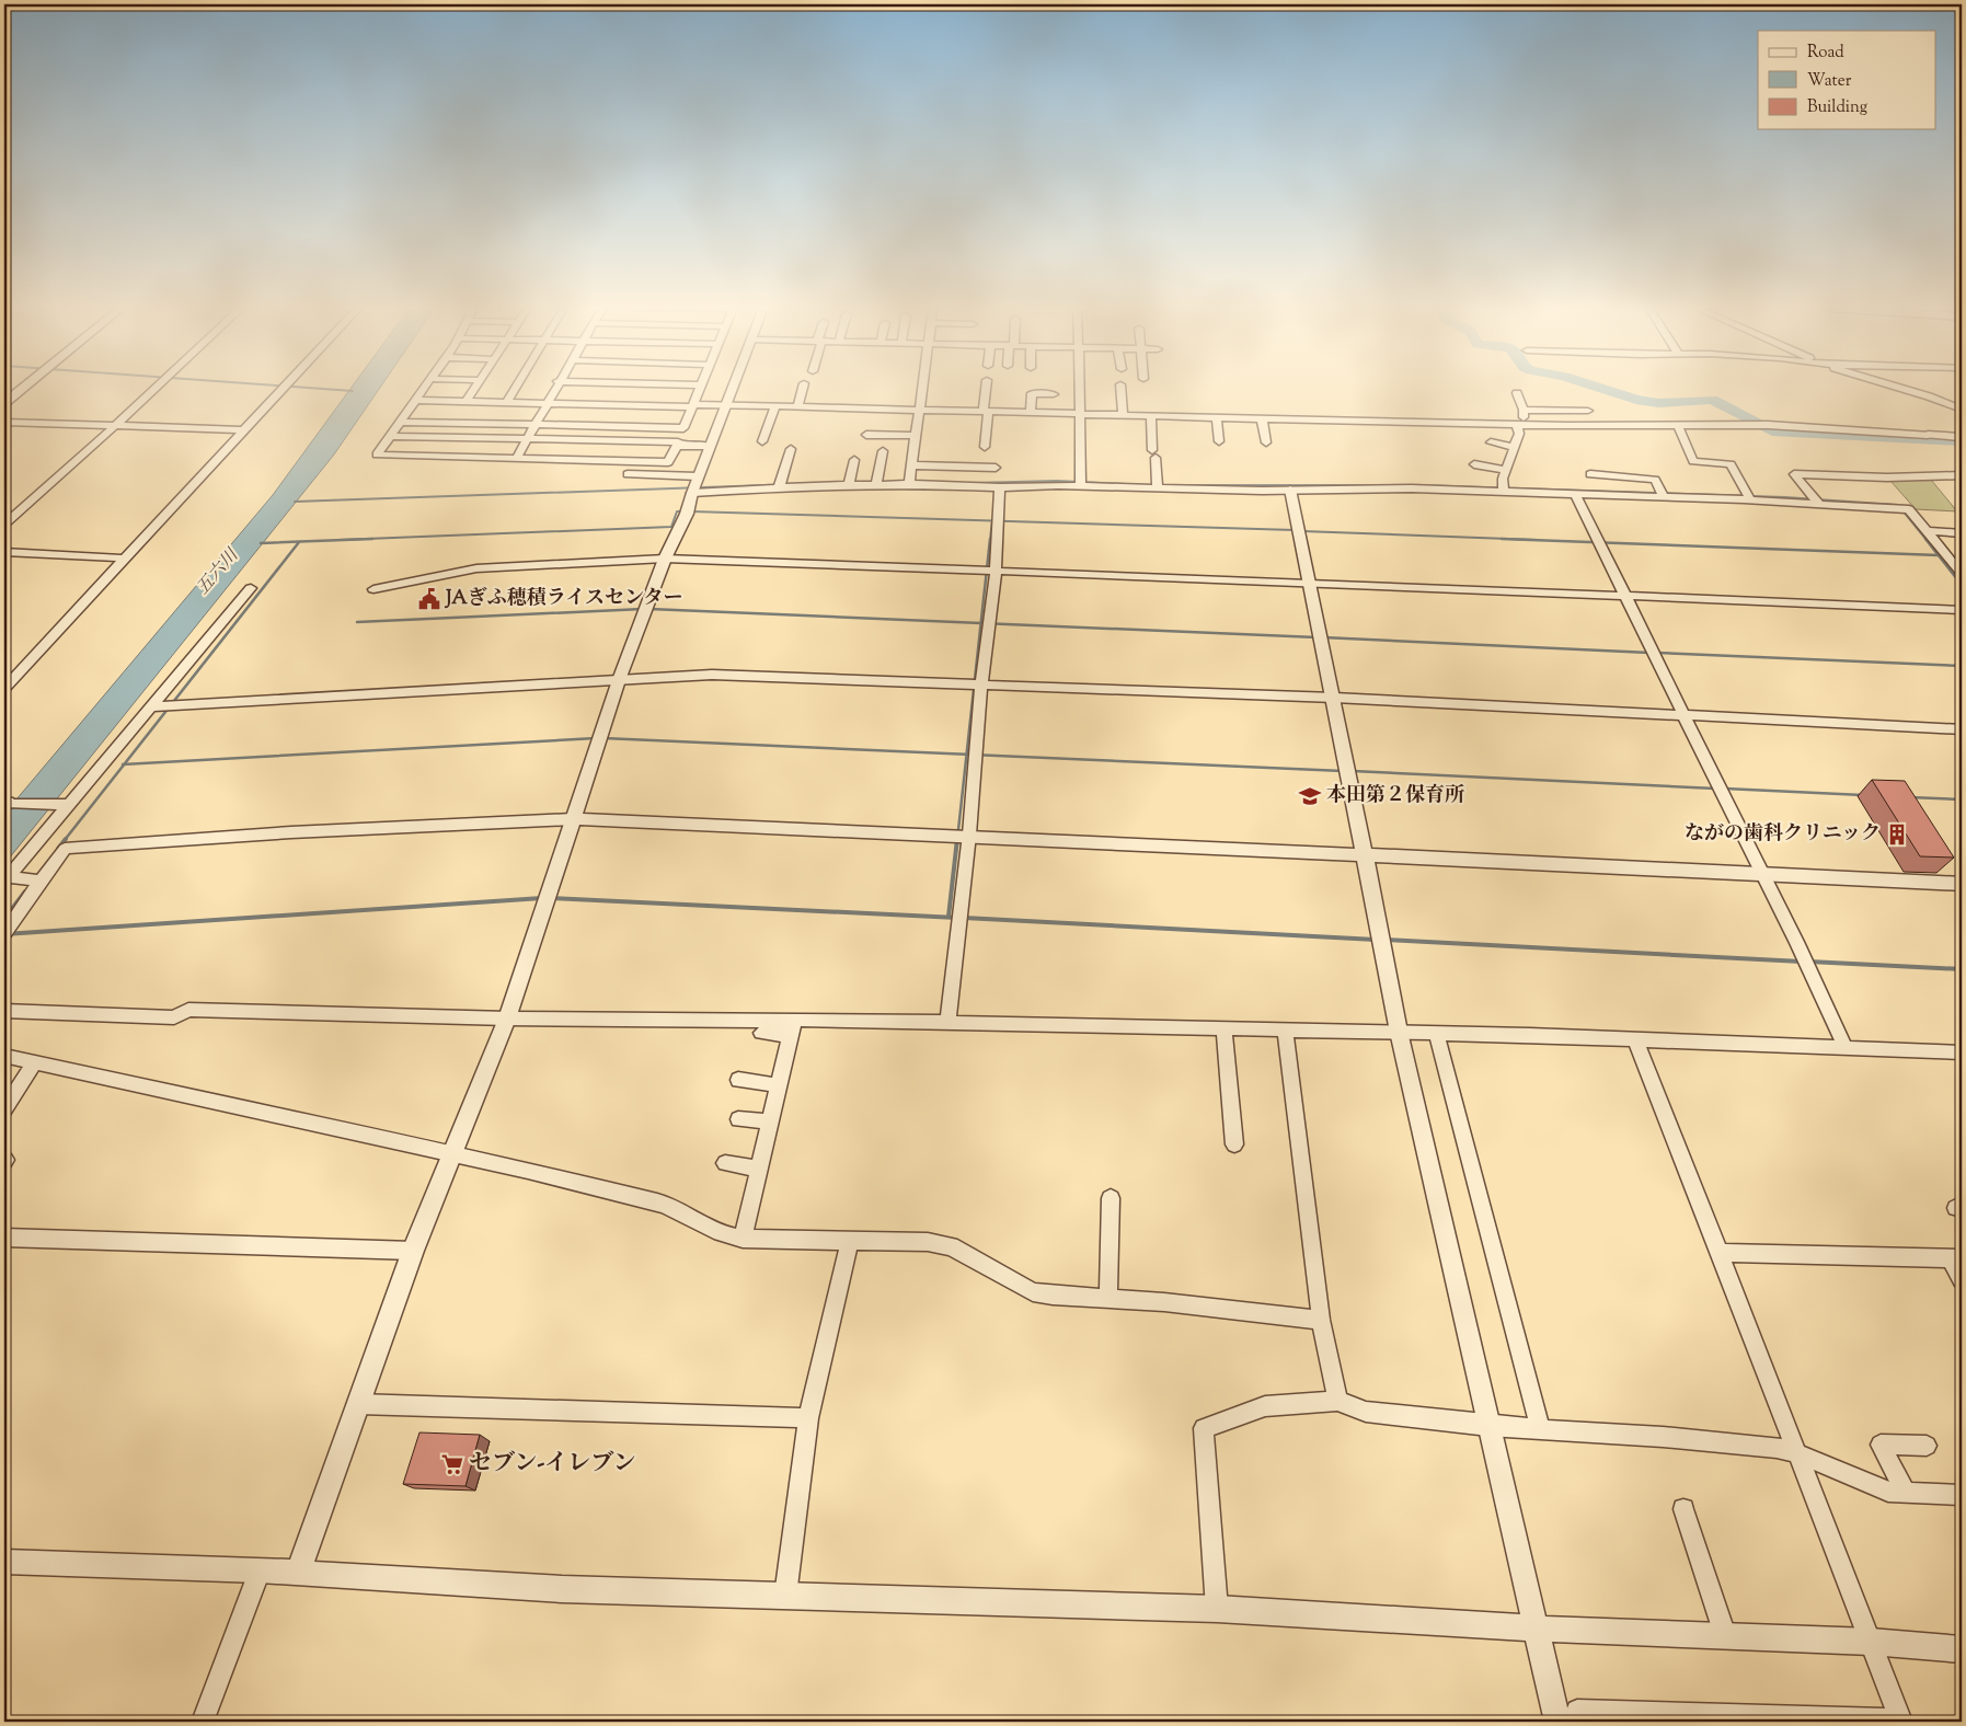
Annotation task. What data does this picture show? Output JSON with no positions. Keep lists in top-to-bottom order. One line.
{"water":["五六川"],"places":{"public building":["JAぎふ穂積ライスセンター"],"school or university":["本田第２保育所"],"building":["ながの歯科クリニック"],"supermarket":["セブン-イレブン"]},"legend":["Road","Water","Building"]}
